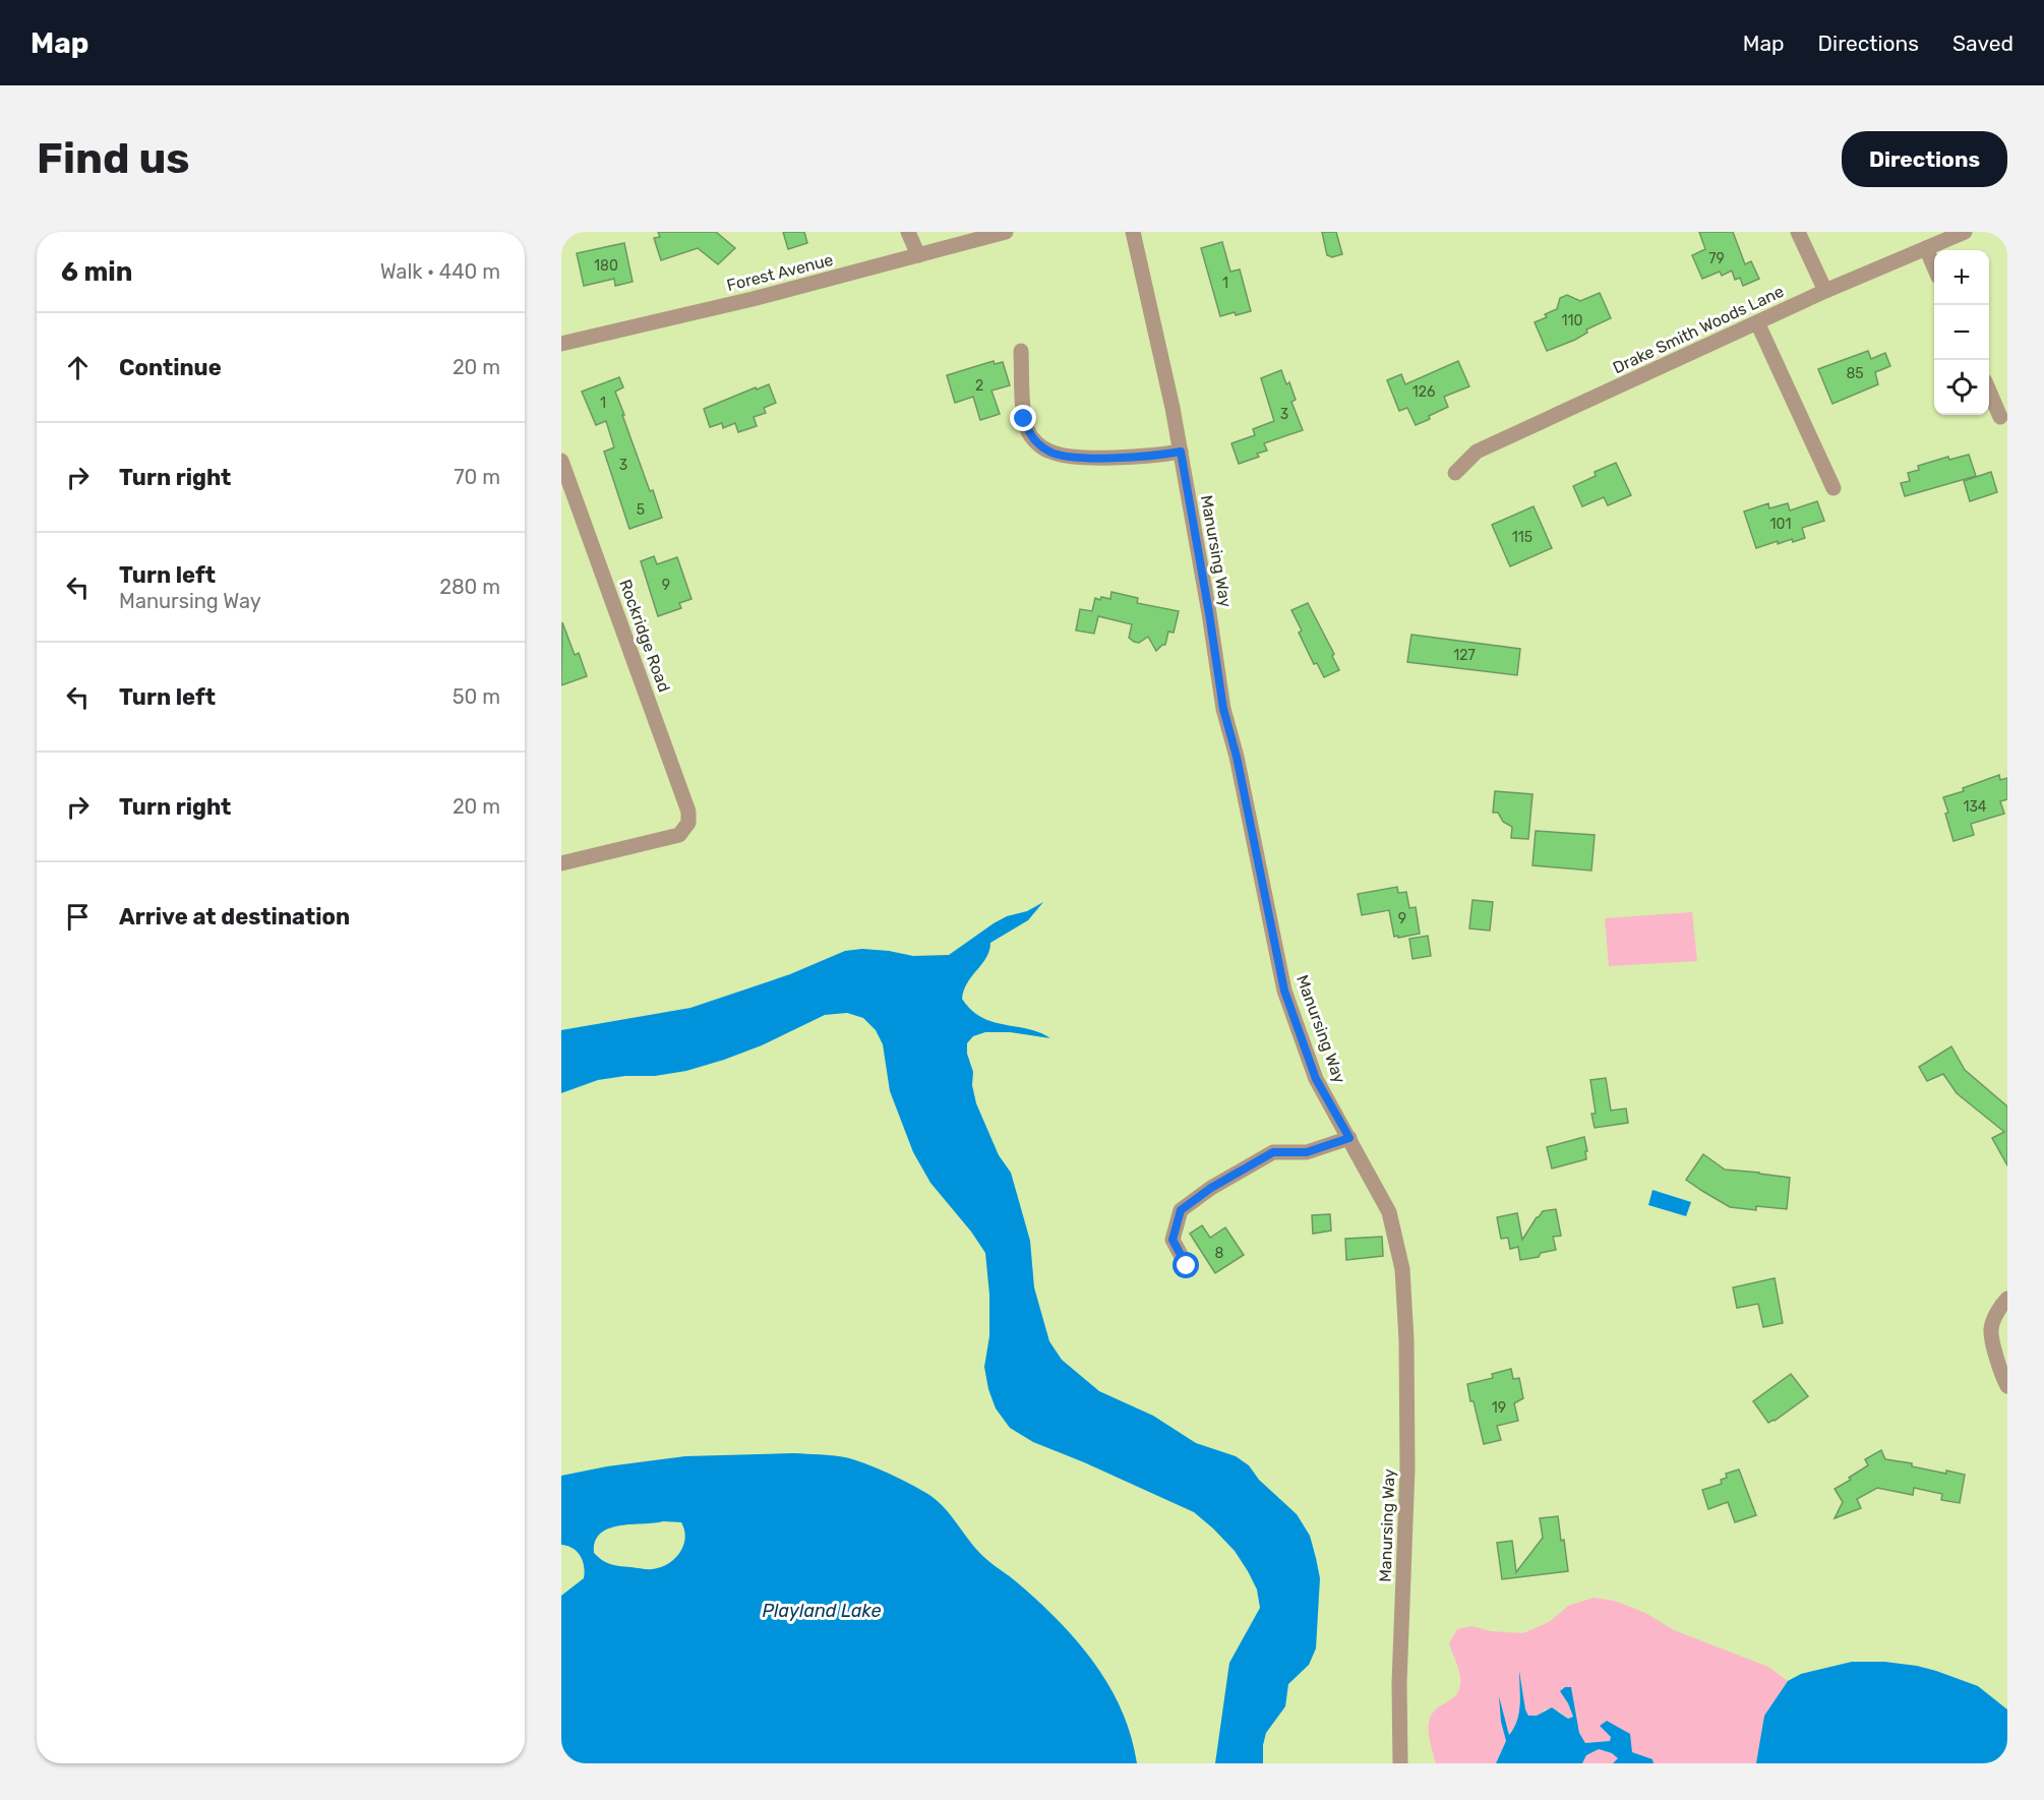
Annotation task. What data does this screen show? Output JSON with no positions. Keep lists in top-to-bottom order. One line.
{"streets":{"street":["Forest Avenue","Drake Smith Woods Lane","Manursing Way","Rockridge Road"]},"water":["Playland Lake"],"house_numbers":["79","180","1","110","85","2","126","1","3","3","5","101","115","9","127","134","9","8","19"],"page":{"header":"Map","nav":["Map","Directions","Saved"],"buttons":"Directions","title":"Find us","heading":["6 min","Walk · 440 m"],"map_buttons":["+","−"],"list":[["Continue","20 m"],["Turn right","70 m"],["Turn left","Manursing Way","280 m"],["Turn left","50 m"],["Turn right","20 m"],"Arrive at destination"]}}
